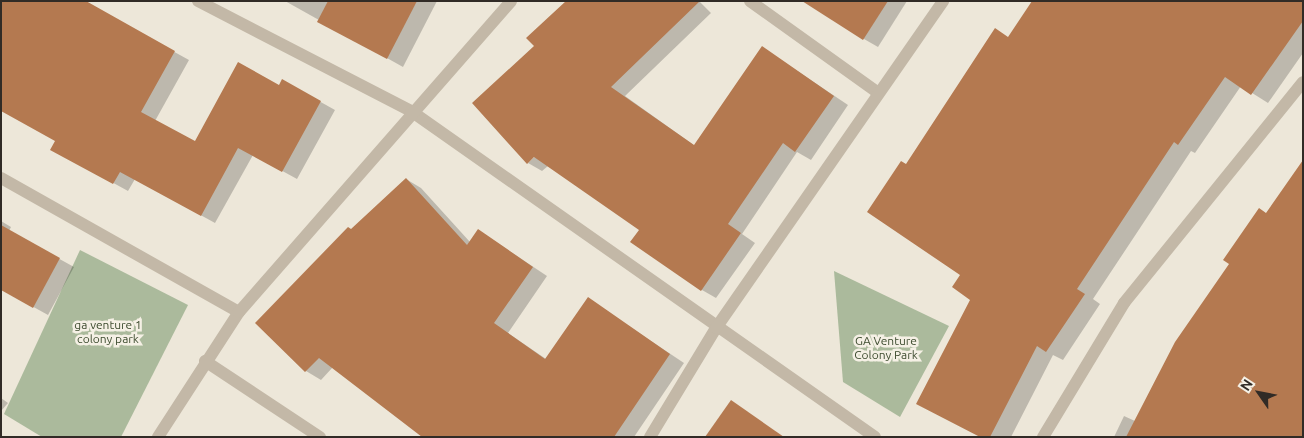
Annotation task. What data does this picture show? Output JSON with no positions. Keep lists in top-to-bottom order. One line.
{"parks":["ga venture 1 colony park","GA Venture Colony Park"],"north":"top left"}
